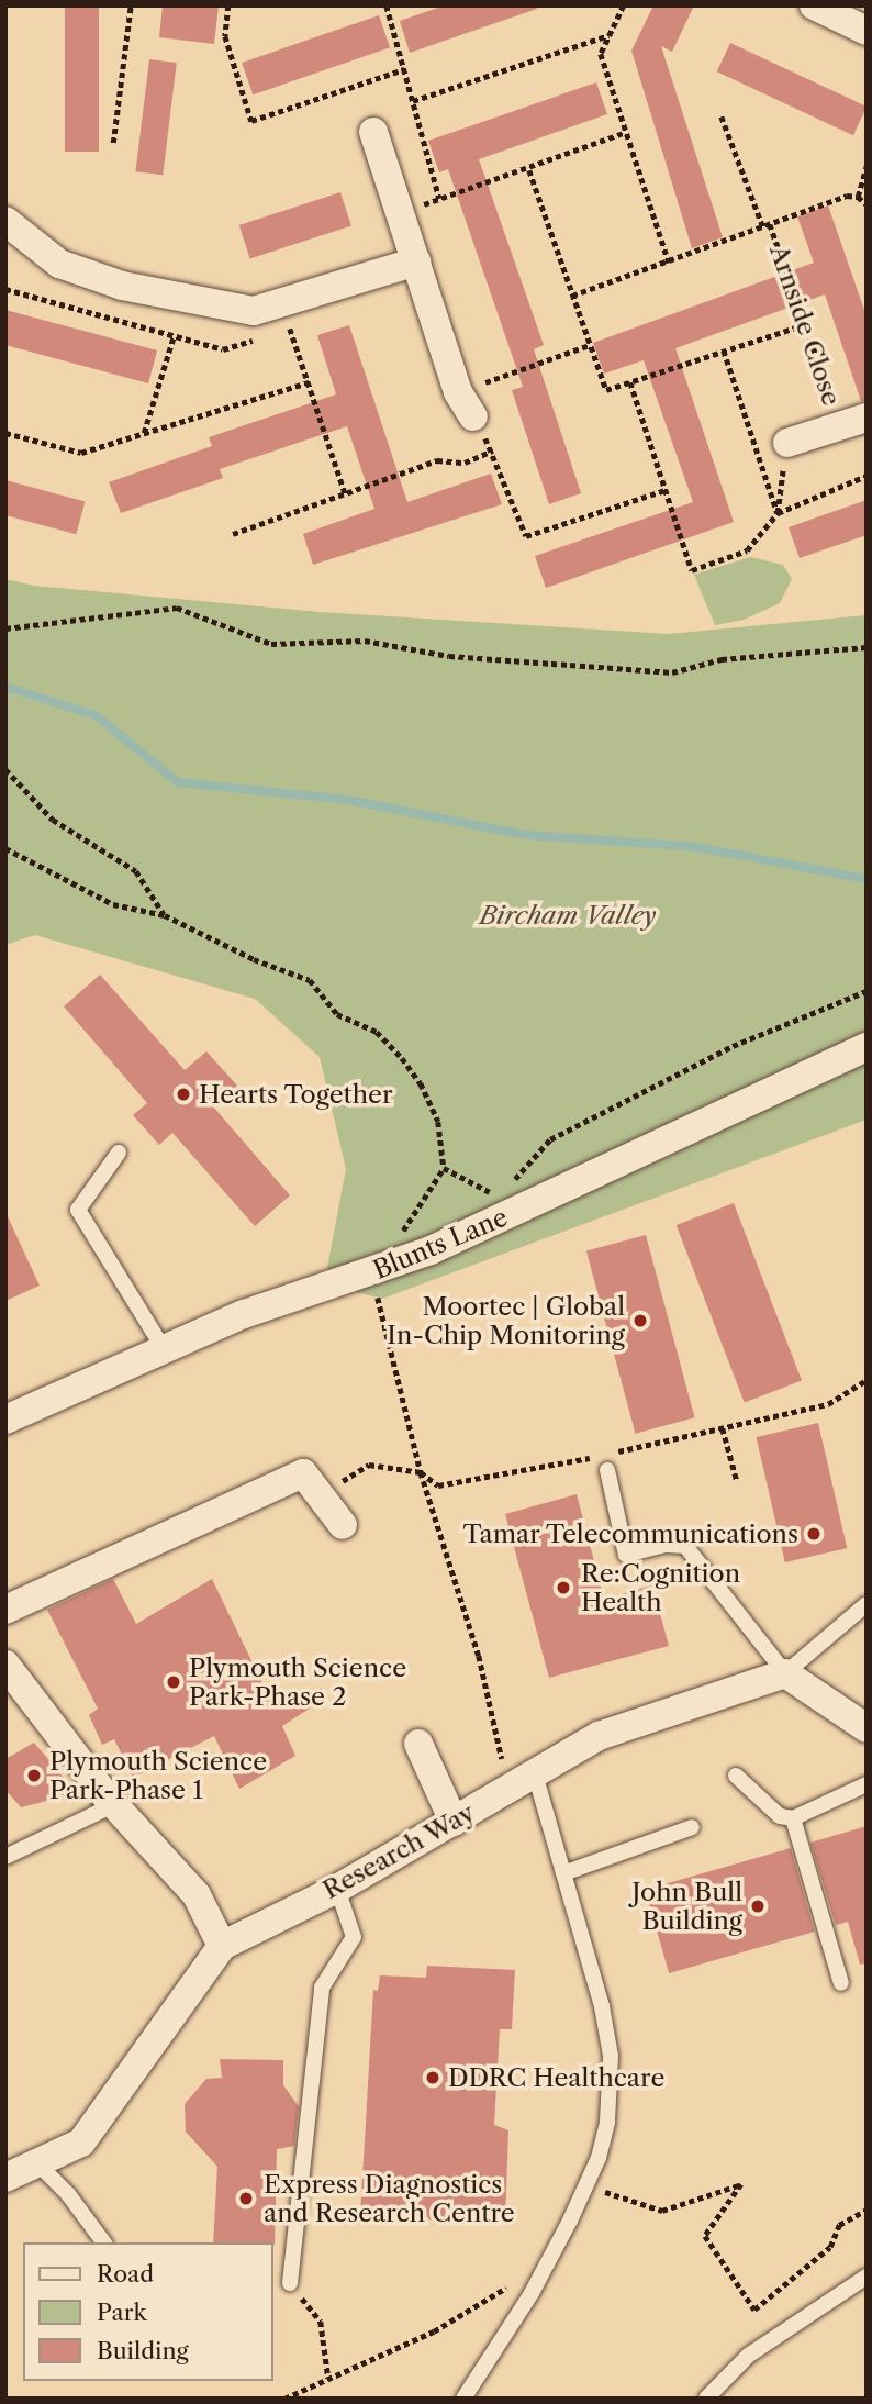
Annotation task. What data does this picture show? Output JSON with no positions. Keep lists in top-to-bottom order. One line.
{"streets":{"street":["Arnside Close","Blunts Lane","Research Way"]},"parks":["Bircham Valley"],"places":["Hearts Together","Moortec | Global In-Chip Monitoring","Tamar Telecommunications","Re:Cognition Health","Plymouth Science Park-Phase 2","Plymouth Science Park-Phase 1","John Bull Building","DDRC Healthcare","Express Diagnostics and Research Centre"],"legend":["Road","Park","Building"]}
